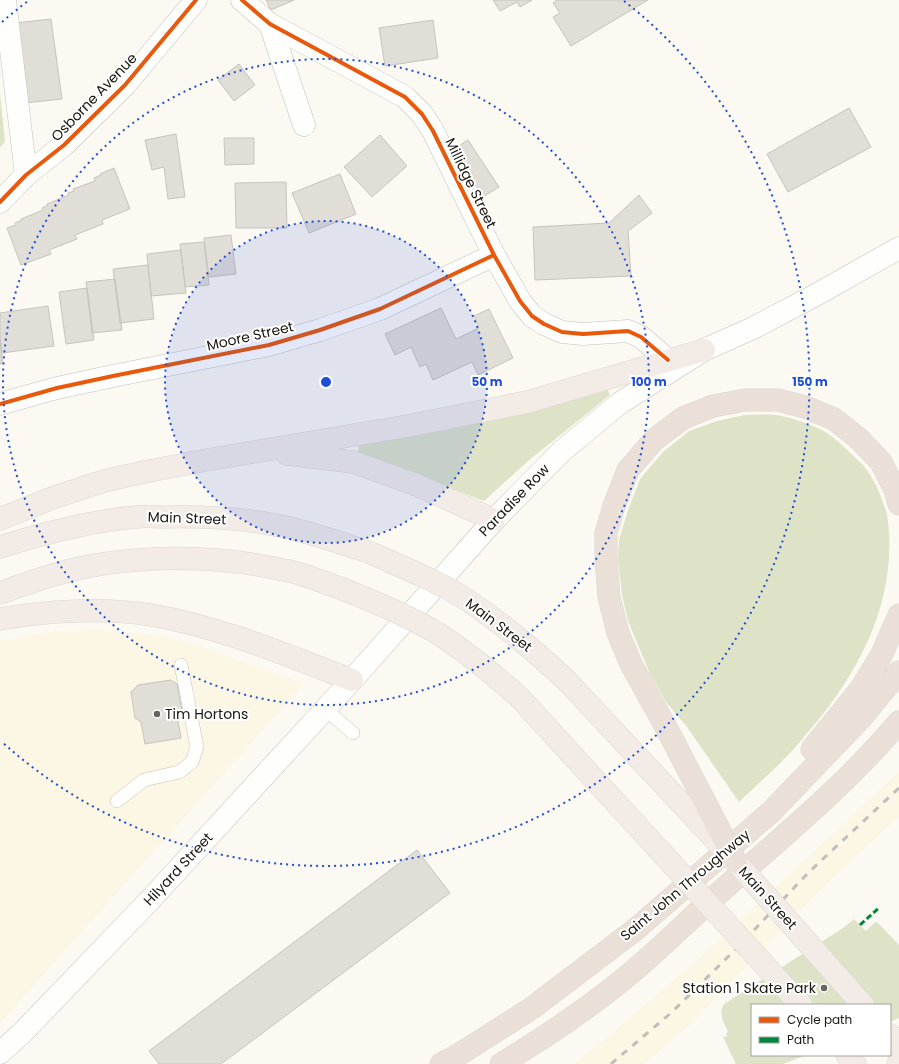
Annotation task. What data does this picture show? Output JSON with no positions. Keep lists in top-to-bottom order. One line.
{"streets":{"highway":["Saint John Throughway"],"main road":["Main Street"],"street":["Osborne Avenue","Millidge Street","Moore Street","Paradise Row","Hilyard Street"]},"crossings":[["Millidge Street","Moore Street"],["Paradise Row","Hilyard Street"]],"places":["Tim Hortons","Station 1 Skate Park"],"legend":["Cycle path","Path"],"rings":["50 m","100 m","150 m"]}
